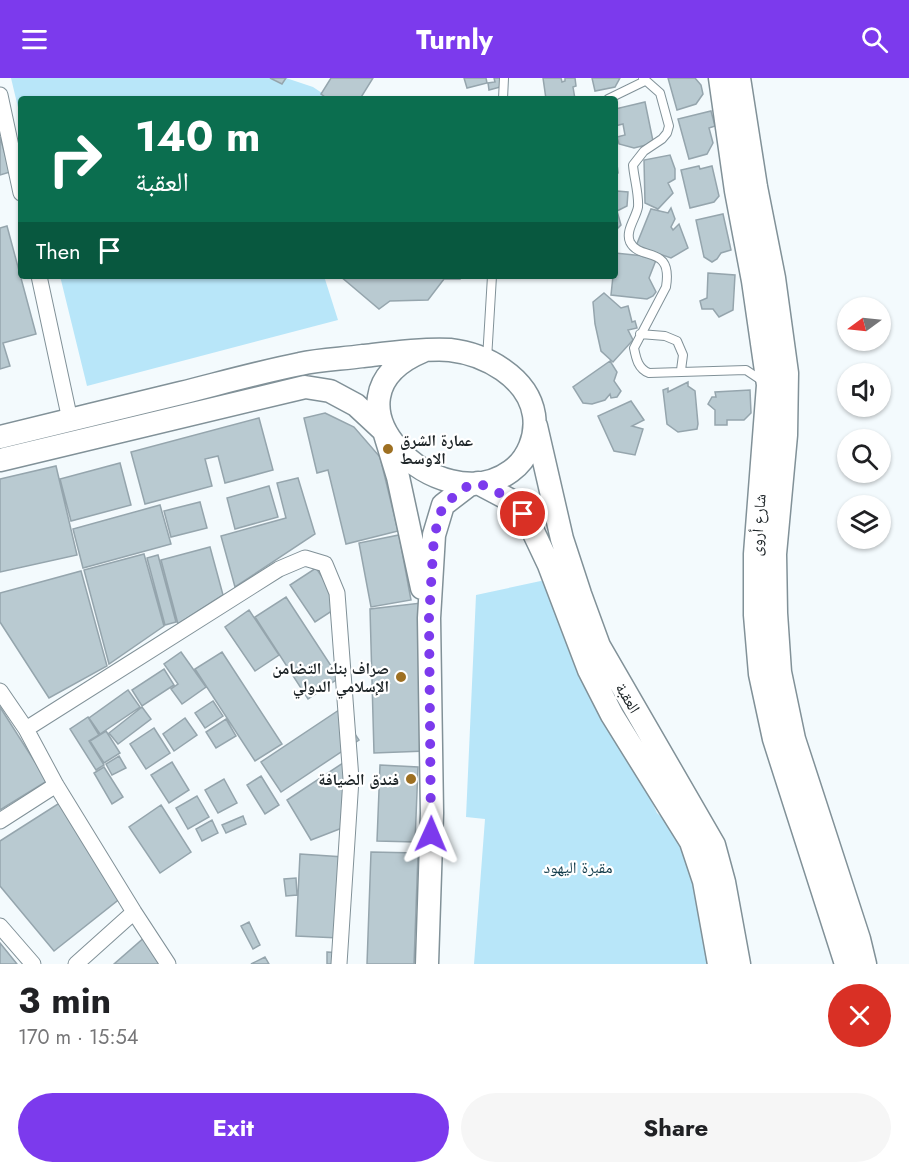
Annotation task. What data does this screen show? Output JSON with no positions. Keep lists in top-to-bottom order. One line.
{"streets":{"main road":["شارع أروى","العقبة"]},"parks":["مقبرة اليهود"],"places":["عمارة الشرق الاوسط","صراف بنك التضامن الإسلامي الدولي","فندق الضيافة"],"north":"left","page":{"header":"Turnly","turn":["140 m","العقبة"],"then":"Then","heading":["3 min","170 m · 15:54"],"buttons":["Exit","Share"]}}
